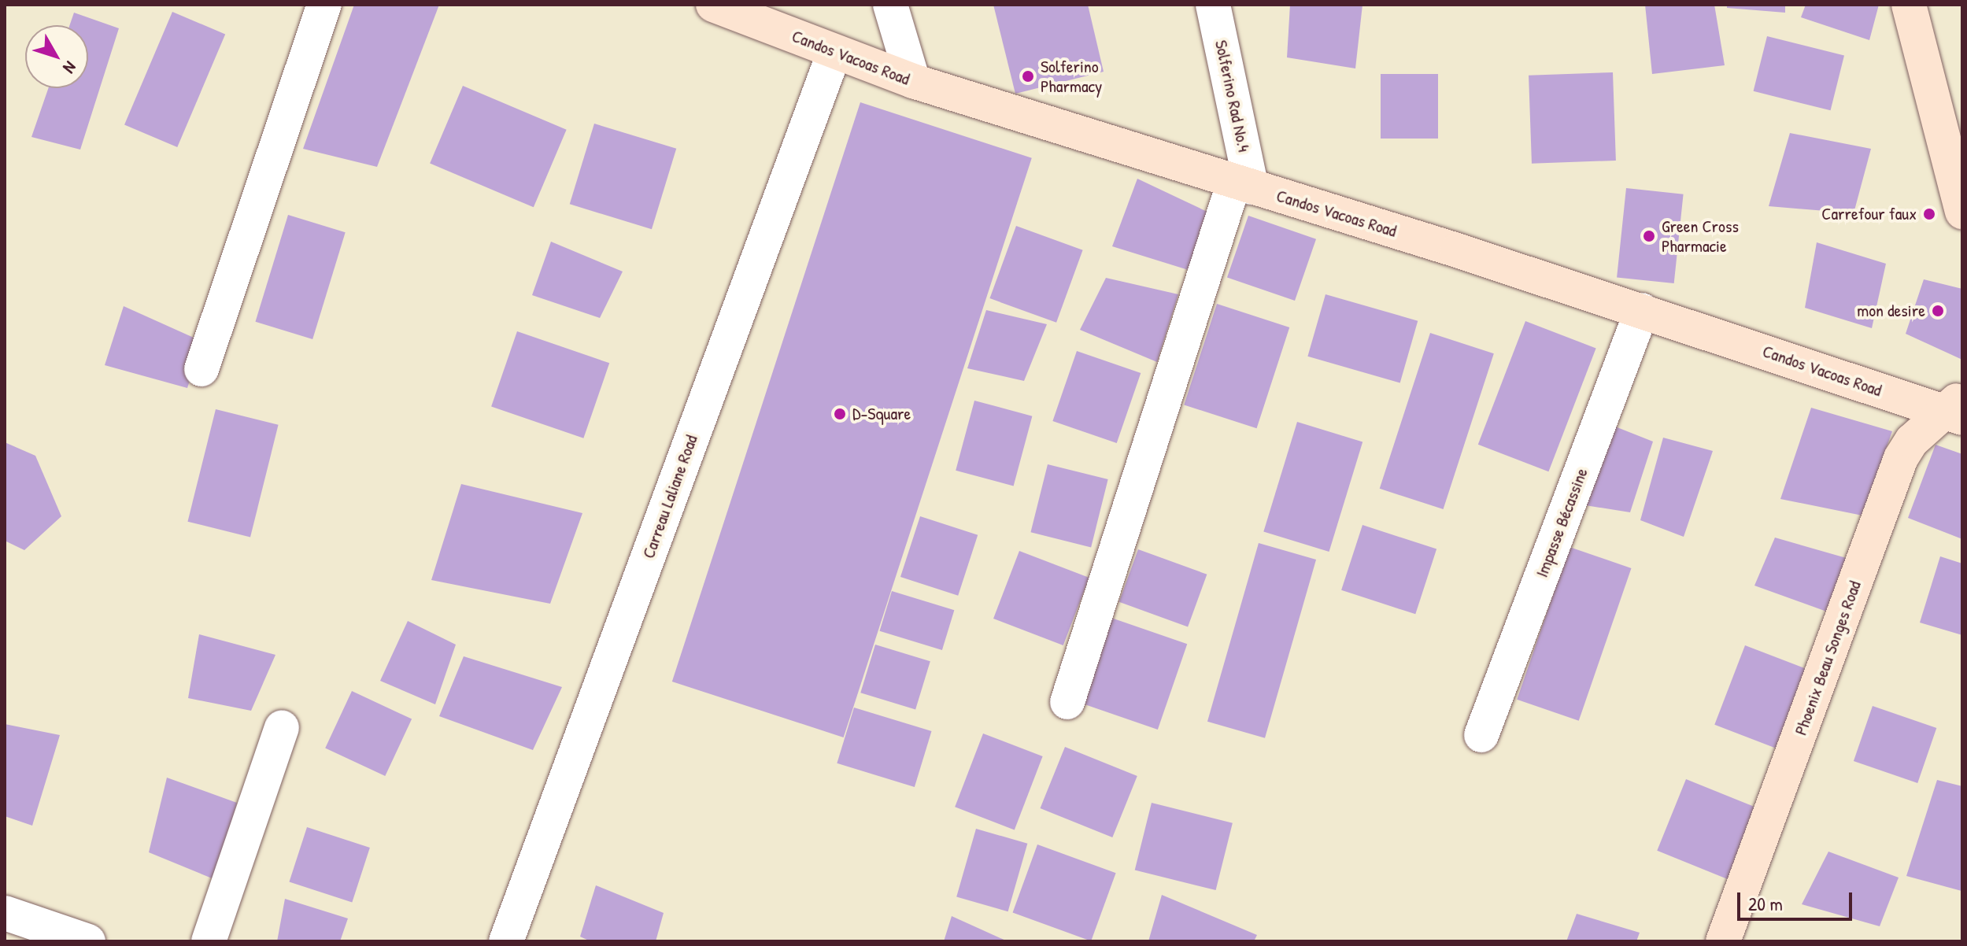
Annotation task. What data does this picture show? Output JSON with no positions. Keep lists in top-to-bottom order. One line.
{"streets":{"main road":["Candos Vacoas Road","Phoenix Beau Songes Road"],"street":["Solferino Rad No.4","Carreau Laliane Road","Impasse Bécassine"]},"crossings":[["Candos Vacoas Road","Solferino Rad No.4"],["Candos Vacoas Road","Carreau Laliane Road"],["Candos Vacoas Road","Impasse Bécassine"],["Candos Vacoas Road","Phoenix Beau Songes Road"]],"places":["Solferino Pharmacy","Carrefour faux","Green Cross Pharmacie","mon desire","D-Square"],"scale_bar":"20 m","north":"bottom right"}
